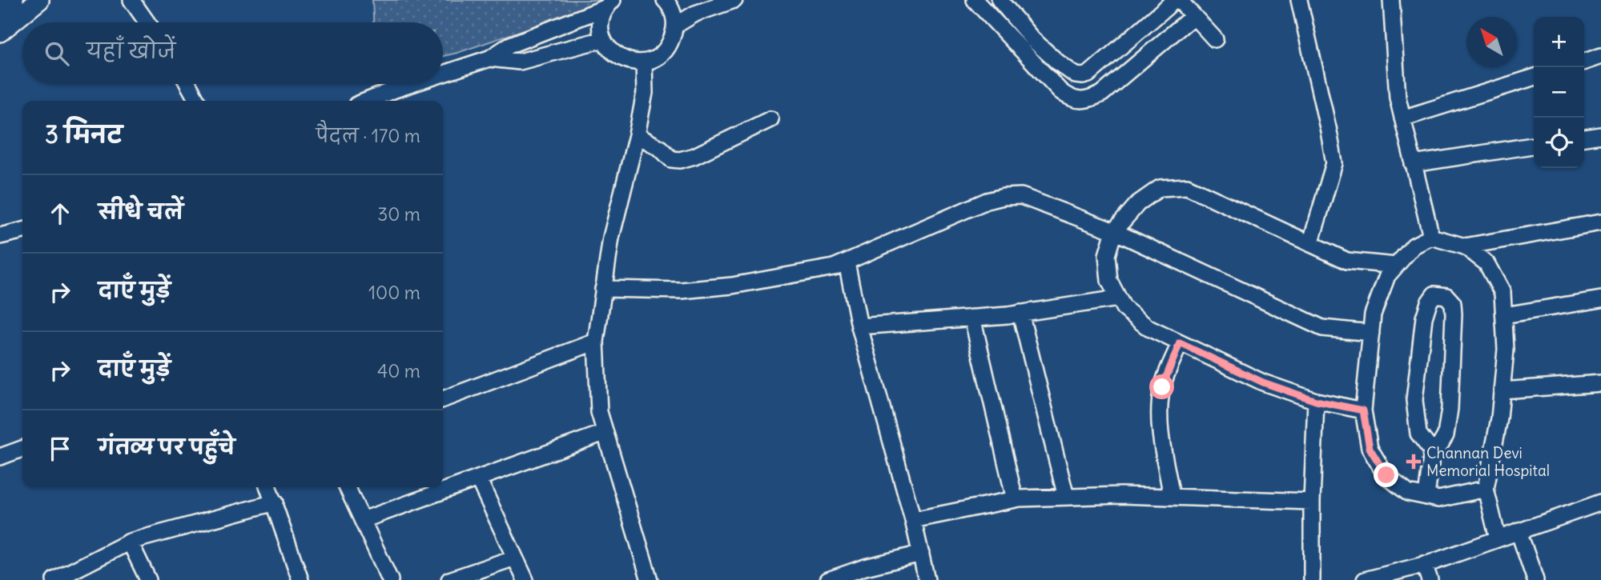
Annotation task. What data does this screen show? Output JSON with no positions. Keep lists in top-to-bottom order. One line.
{"places":{"health":["Channan Devi Memorial Hospital"]},"north":"top left","page":{"map_buttons":["+","−"],"search":"यहाँ खोजें","heading":["3 मिनट","पैदल · 170 m"],"list":[["सीधे चलें","30 m"],["दाएँ मुड़ें","100 m"],["दाएँ मुड़ें","40 m"],"गंतव्य पर पहुँचे"]}}
